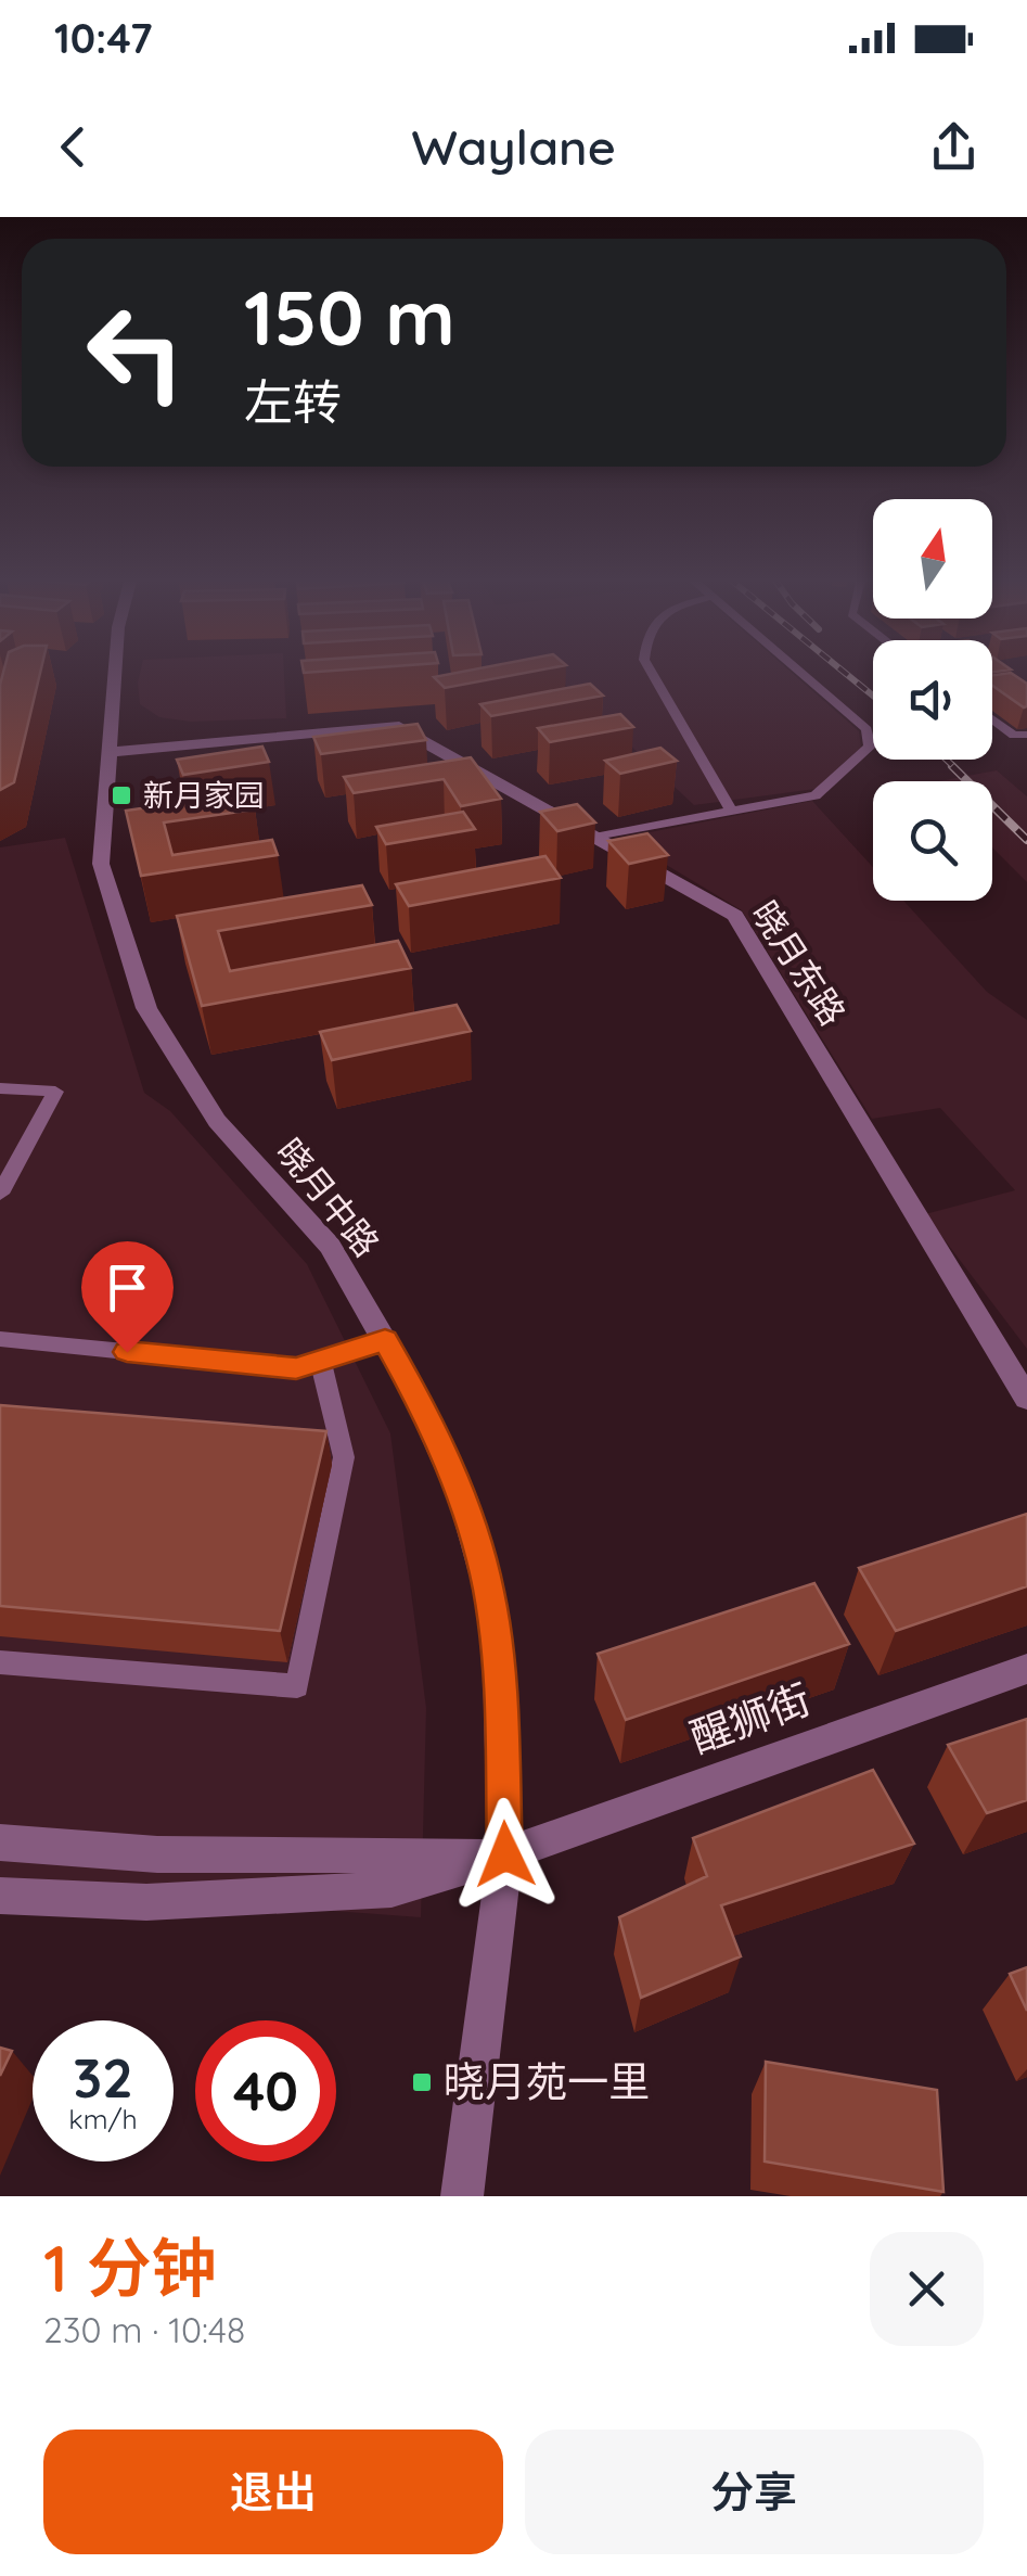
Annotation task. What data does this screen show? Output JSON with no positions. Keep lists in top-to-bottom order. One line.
{"streets":{"street":["晓月东路","晓月中路","醒狮街"]},"crossings":[["晓月东路","晓月中路"],["晓月中路","醒狮街"]],"places":{"transit":["新月家园","晓月苑一里"]},"north":"top","page":{"status":"10:47","header":"Waylane","turn":["150 m","左转"],"speed":"32 km/h","limit":"40","heading":["1 分钟","230 m · 10:48"],"buttons":["退出","分享"]}}
